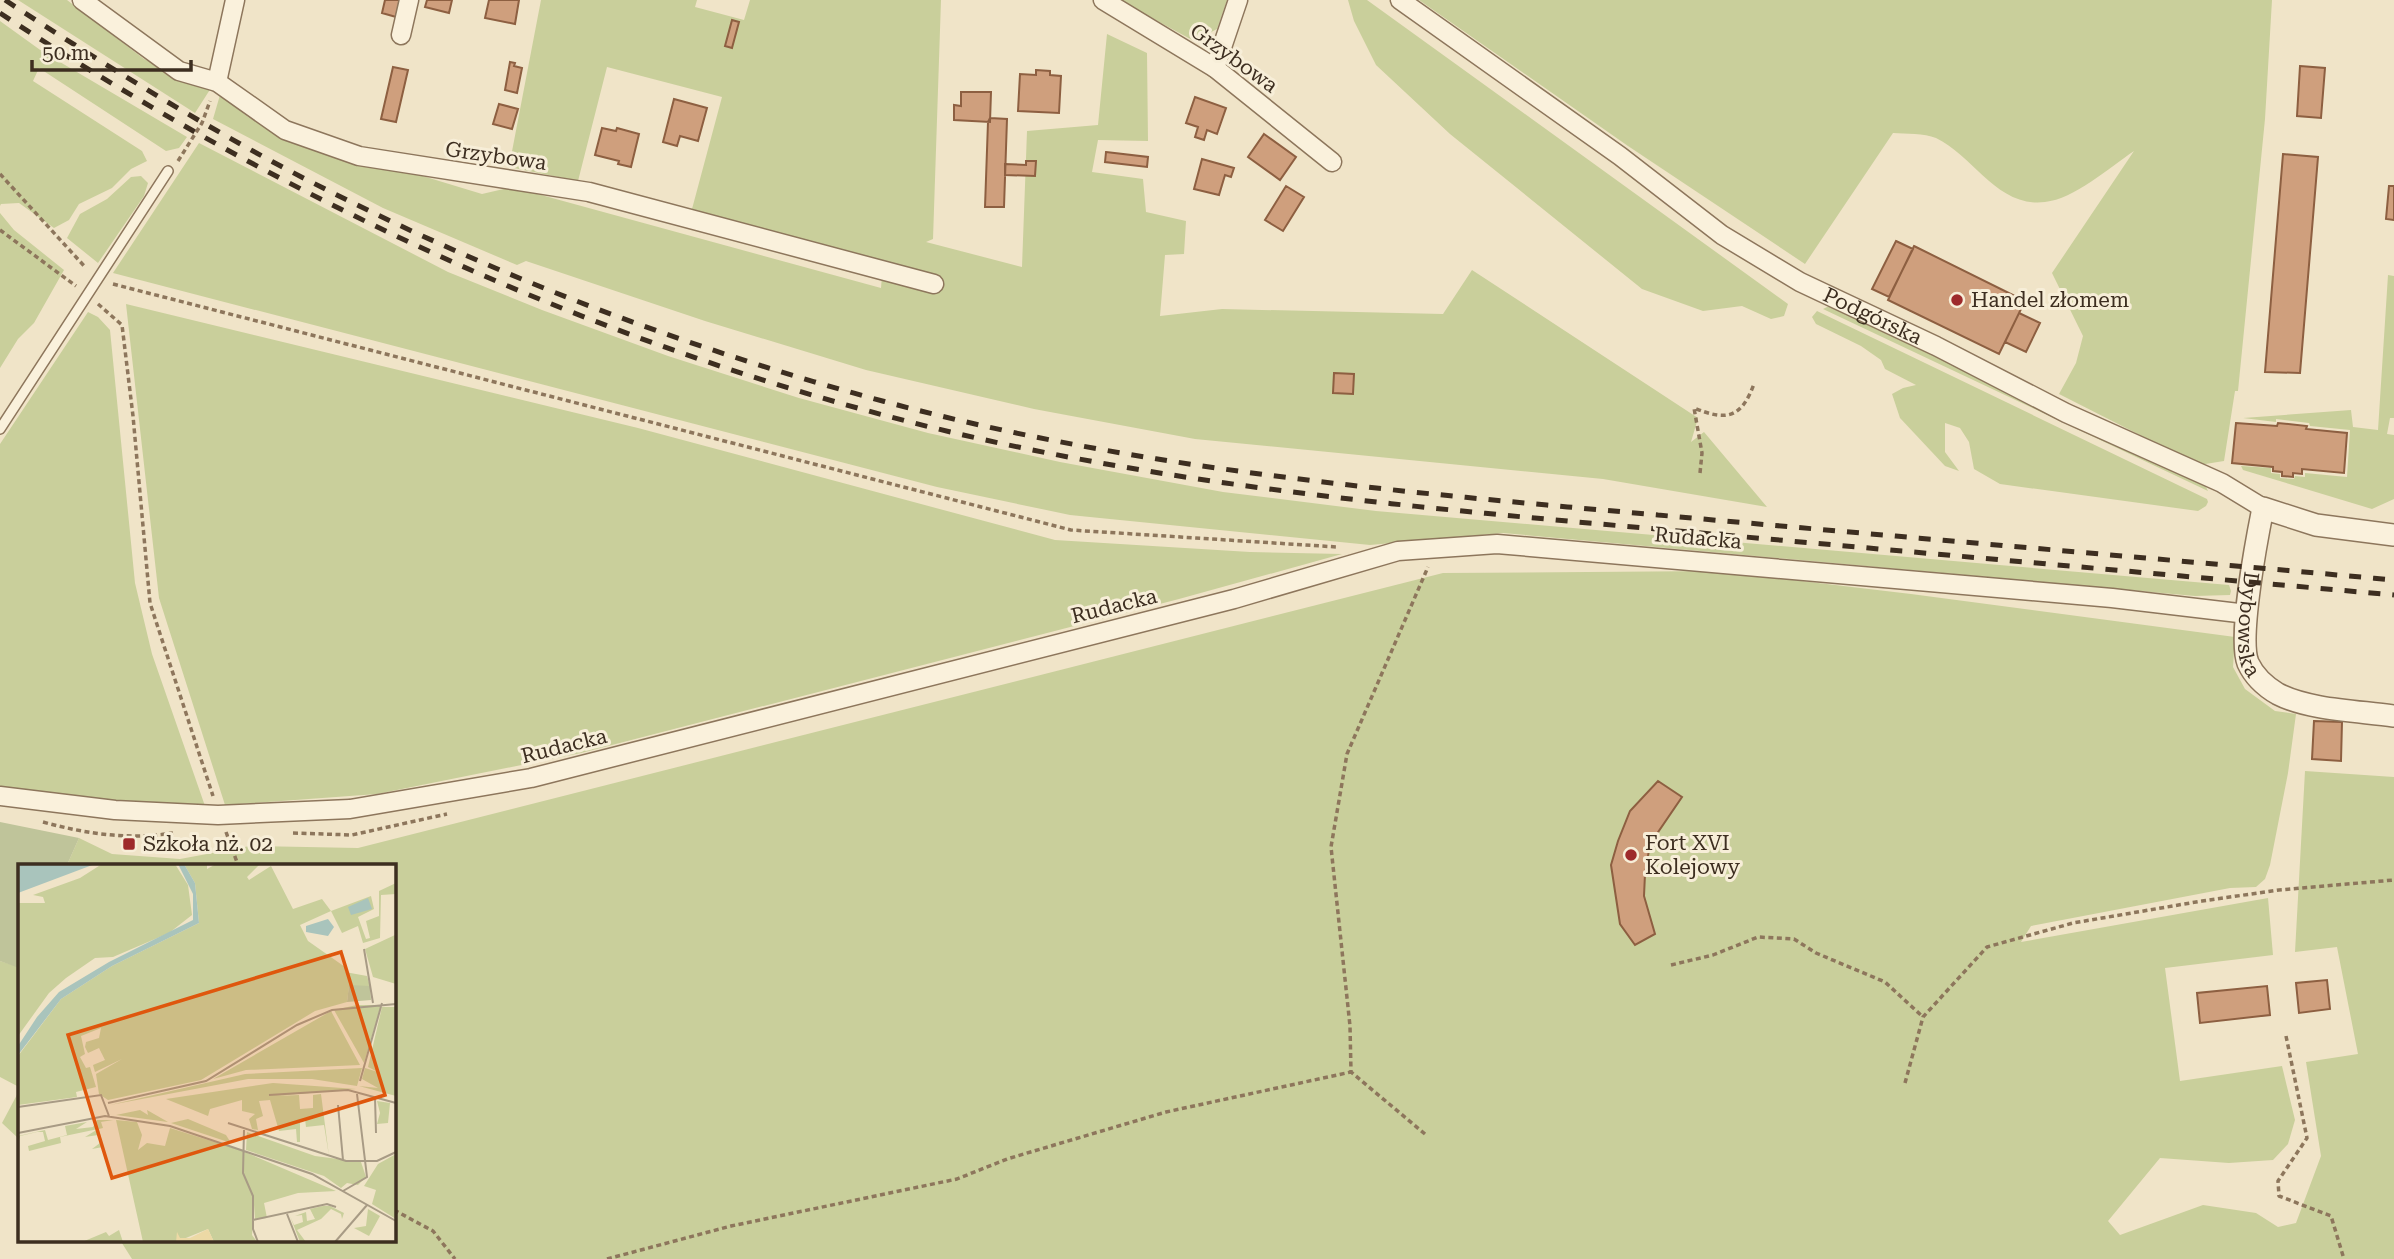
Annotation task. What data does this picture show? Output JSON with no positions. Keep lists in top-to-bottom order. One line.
{"streets":{"street":["Grzybowa","Podgórska","Rudacka","Dybowska"]},"crossings":[["Podgórska","Dybowska"],["Rudacka","Dybowska"]],"places":{"other":["Handel złomem","Fort XVI Kolejowy"],"transit":["Szkoła nż. 02"]},"scale_bar":"50 m"}
